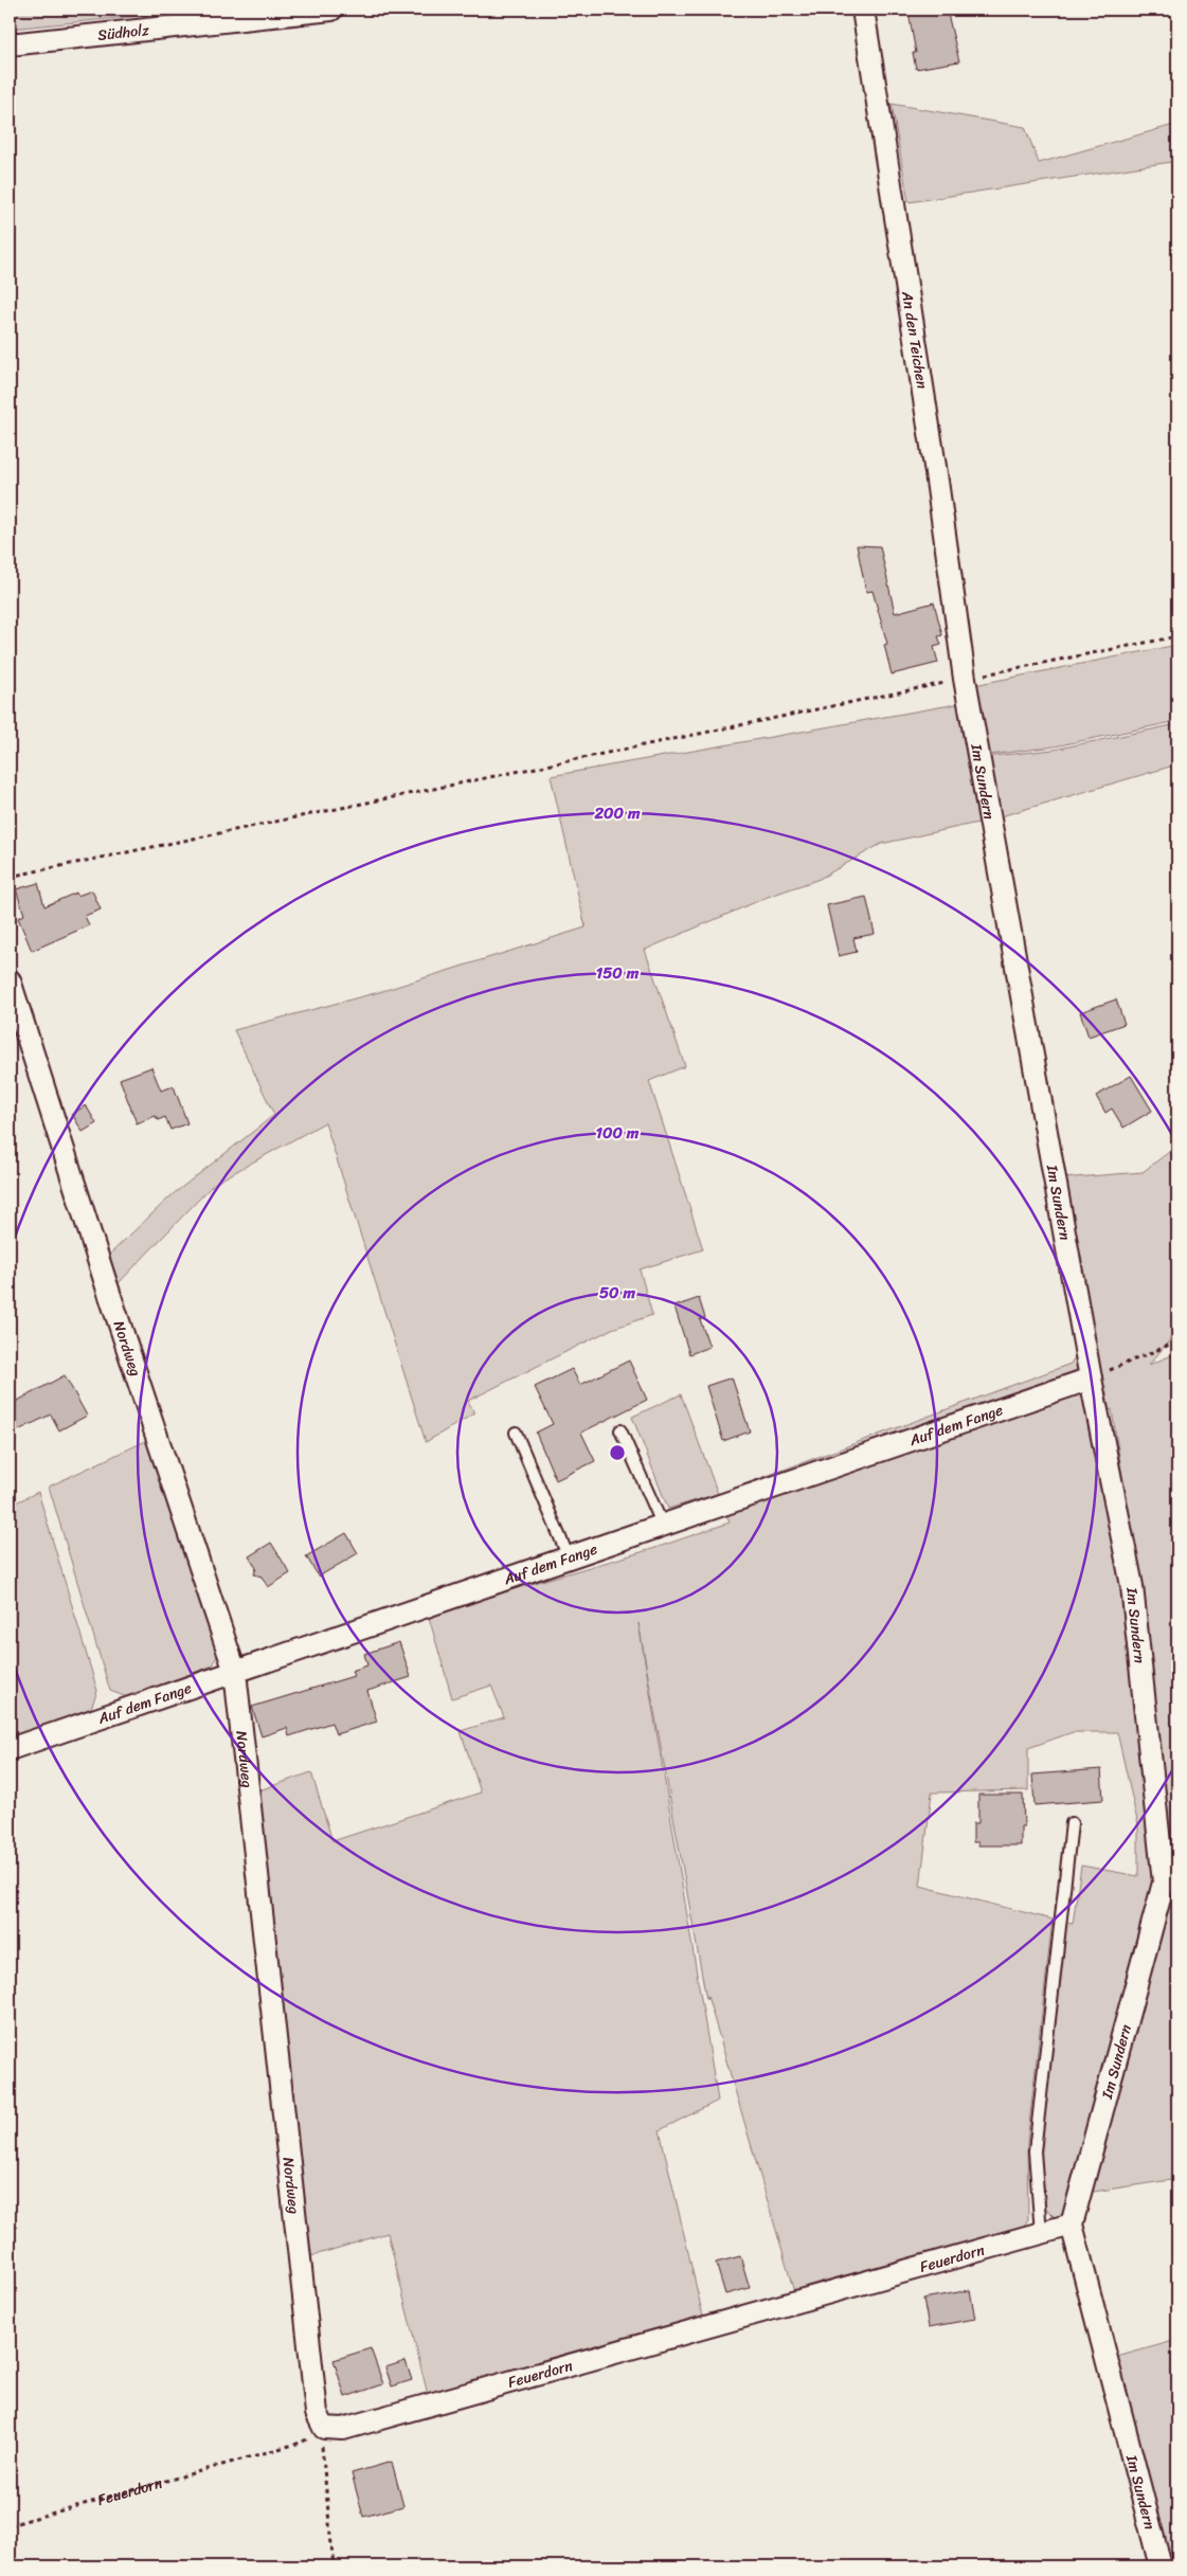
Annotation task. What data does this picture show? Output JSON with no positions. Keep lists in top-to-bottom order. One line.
{"streets":{"street":["Südholz","An den Teichen","Im Sundern","Nordweg","Auf dem Fange","Feuerdorn"]},"crossings":[["An den Teichen","Im Sundern"],["Im Sundern","Auf dem Fange"],["Im Sundern","Feuerdorn"],["Nordweg","Auf dem Fange"],["Nordweg","Feuerdorn"]],"rings":["200 m","150 m","100 m","50 m"]}
